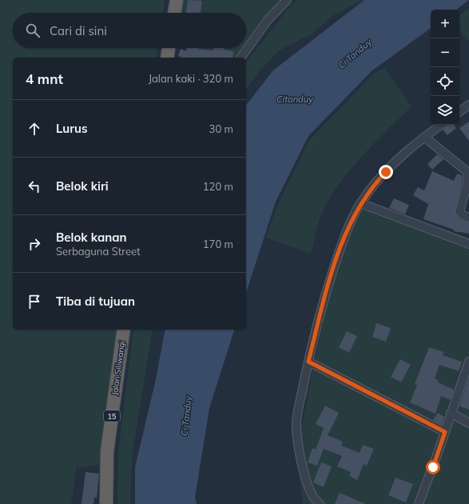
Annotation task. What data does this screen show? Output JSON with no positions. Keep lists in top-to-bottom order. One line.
{"streets":{"highway":["Jalan Siliwangi","15"]},"water":["Ci Tanduy","Citanduy"],"page":{"map_buttons":["+","−"],"search":"Cari di sini","heading":["4 mnt","Jalan kaki · 320 m"],"list":[["Lurus","30 m"],["Belok kiri","120 m"],["Belok kanan","Serbaguna Street","170 m"],"Tiba di tujuan"]}}
